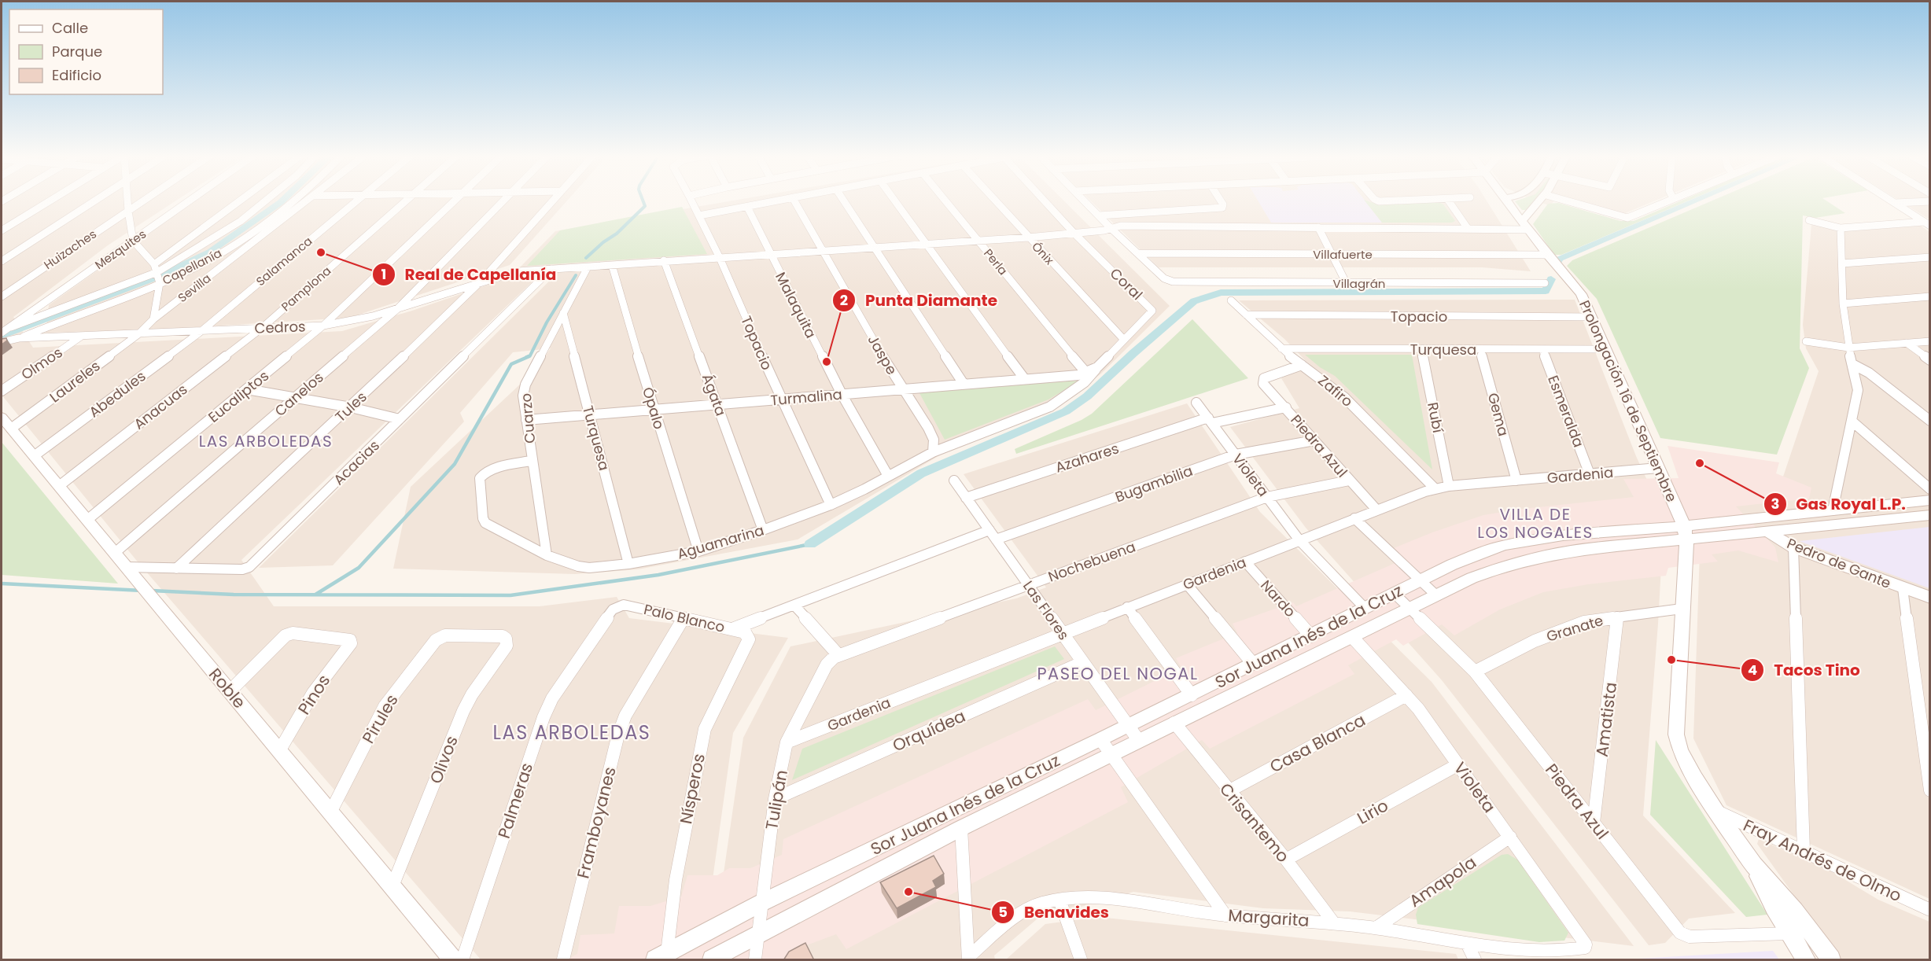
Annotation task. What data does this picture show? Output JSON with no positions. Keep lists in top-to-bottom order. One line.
{"streets":{"street":["Huizaches","Mezquites","Ónix","Villafuerte","Salamanca","Perla","Capellanía","Villagrán","Coral","Sevilla","Pamplona","Malaquita","Topacio","Cedros","Turquesa","Jaspe","Olmos","Laureles","Zafiro","Abedules","Canelos","Ágata","Eucaliptos","Turmalina","Prolongación 16 de Septiembre","Anacuas","Tules","Ópalo","Esmeralda","Gema","Rubí","Cuarzo","Piedra Azul","Azahares","Acacias","Violeta","Gardenia","Bugambilia","Aguamarina","Nochebuena","Pedro de Gante","Nardo","Las Flores","Palo Blanco","Granate","Sor Juana Inés de la Cruz","Roble","Pinos","Pirules","Amatista","Orquídea","Casa Blanca","Olivos","Nísperos","Tulipán","Palmeras","Lirio","Framboyanes","Crisantemo","Fray Andrés de Olmo","Amapola","Margarita"]},"crossings":[["Mezquites","Capellanía"],["Ónix","Coral"],["Ónix","Cedros"],["Villafuerte","Villagrán"],["Villafuerte","Prolongación 16 de Septiembre"],["Salamanca","Cedros"],["Salamanca","Abedules"],["Perla","Coral"],["Perla","Cedros"],["Perla","Turmalina"],["Capellanía","Cedros"],["Coral","Cedros"],["Coral","Turmalina"],["Coral","Aguamarina"],["Sevilla","Cedros"],["Sevilla","Laureles"],["Pamplona","Cedros"],["Pamplona","Anacuas"],["Malaquita","Cedros"],["Malaquita","Turmalina"],["Malaquita","Aguamarina"],["Topacio","Cedros"],["Topacio","Zafiro"],["Topacio","Turmalina"],["Topacio","Prolongación 16 de Septiembre"],["Topacio","Aguamarina"],["Cedros","Jaspe"],["Cedros","Olmos"],["Cedros","Laureles"],["Cedros","Abedules"],["Cedros","Canelos"],["Cedros","Ágata"],["Cedros","Eucaliptos"],["Cedros","Prolongación 16 de Septiembre"],["Cedros","Anacuas"],["Cedros","Tules"],["Cedros","Ópalo"],["Cedros","Cuarzo"],["Cedros","Acacias"],["Turquesa","Zafiro"],["Turquesa","Turmalina"],["Turquesa","Prolongación 16 de Septiembre"],["Turquesa","Esmeralda"],["Turquesa","Gema"],["Turquesa","Rubí"],["Turquesa","Cuarzo"],["Turquesa","Aguamarina"],["Jaspe","Turmalina"],["Jaspe","Aguamarina"],["Laureles","Roble"],["Zafiro","Piedra Azul"],["Zafiro","Gardenia"],["Abedules","Roble"],["Canelos","Roble"],["Ágata","Turmalina"],["Ágata","Aguamarina"],["Eucaliptos","Roble"],["Turmalina","Ópalo"],["Turmalina","Cuarzo"],["Prolongación 16 de Septiembre","Gardenia"],["Prolongación 16 de Septiembre","Sor Juana Inés de la Cruz"],["Anacuas","Roble"],["Tules","Acacias"],["Ópalo","Aguamarina"],["Esmeralda","Gardenia"],["Gema","Gardenia"],["Rubí","Gardenia"],["Cuarzo","Aguamarina"],["Piedra Azul","Azahares"],["Piedra Azul","Gardenia"],["Piedra Azul","Bugambilia"],["Piedra Azul","Nochebuena"],["Piedra Azul","Granate"],["Piedra Azul","Sor Juana Inés de la Cruz"],["Piedra Azul","Amatista"],["Azahares","Violeta"],["Azahares","Las Flores"],["Acacias","Roble"],["Violeta","Gardenia"],["Violeta","Bugambilia"],["Violeta","Nochebuena"],["Violeta","Sor Juana Inés de la Cruz"],["Violeta","Casa Blanca"],["Violeta","Lirio"],["Violeta","Amapola"],["Violeta","Margarita"],["Gardenia","Nardo"],["Gardenia","Las Flores"],["Gardenia","Tulipán"],["Bugambilia","Las Flores"],["Nochebuena","Las Flores"],["Nochebuena","Tulipán"],["Pedro de Gante","Sor Juana Inés de la Cruz"],["Nardo","Sor Juana Inés de la Cruz"],["Las Flores","Sor Juana Inés de la Cruz"],["Las Flores","Orquídea"],["Palo Blanco","Nísperos"],["Palo Blanco","Palmeras"],["Palo Blanco","Framboyanes"],["Granate","Amatista"],["Sor Juana Inés de la Cruz","Nísperos"],["Sor Juana Inés de la Cruz","Tulipán"],["Sor Juana Inés de la Cruz","Crisantemo"],["Roble","Pinos"],["Roble","Pirules"],["Roble","Olivos"],["Pirules","Olivos"],["Orquídea","Tulipán"],["Casa Blanca","Crisantemo"],["Lirio","Crisantemo"],["Crisantemo","Margarita"],["Amapola","Margarita"]],"districts":["LAS ARBOLEDAS","VILLA DE LOS NOGALES","PASEO DEL NOGAL","LAS ARBOLEDAS"],"places":["Real de Capellanía","Punta Diamante","Gas Royal L.P.","Tacos Tino","Benavides"],"legend":["Calle","Parque","Edificio"]}
